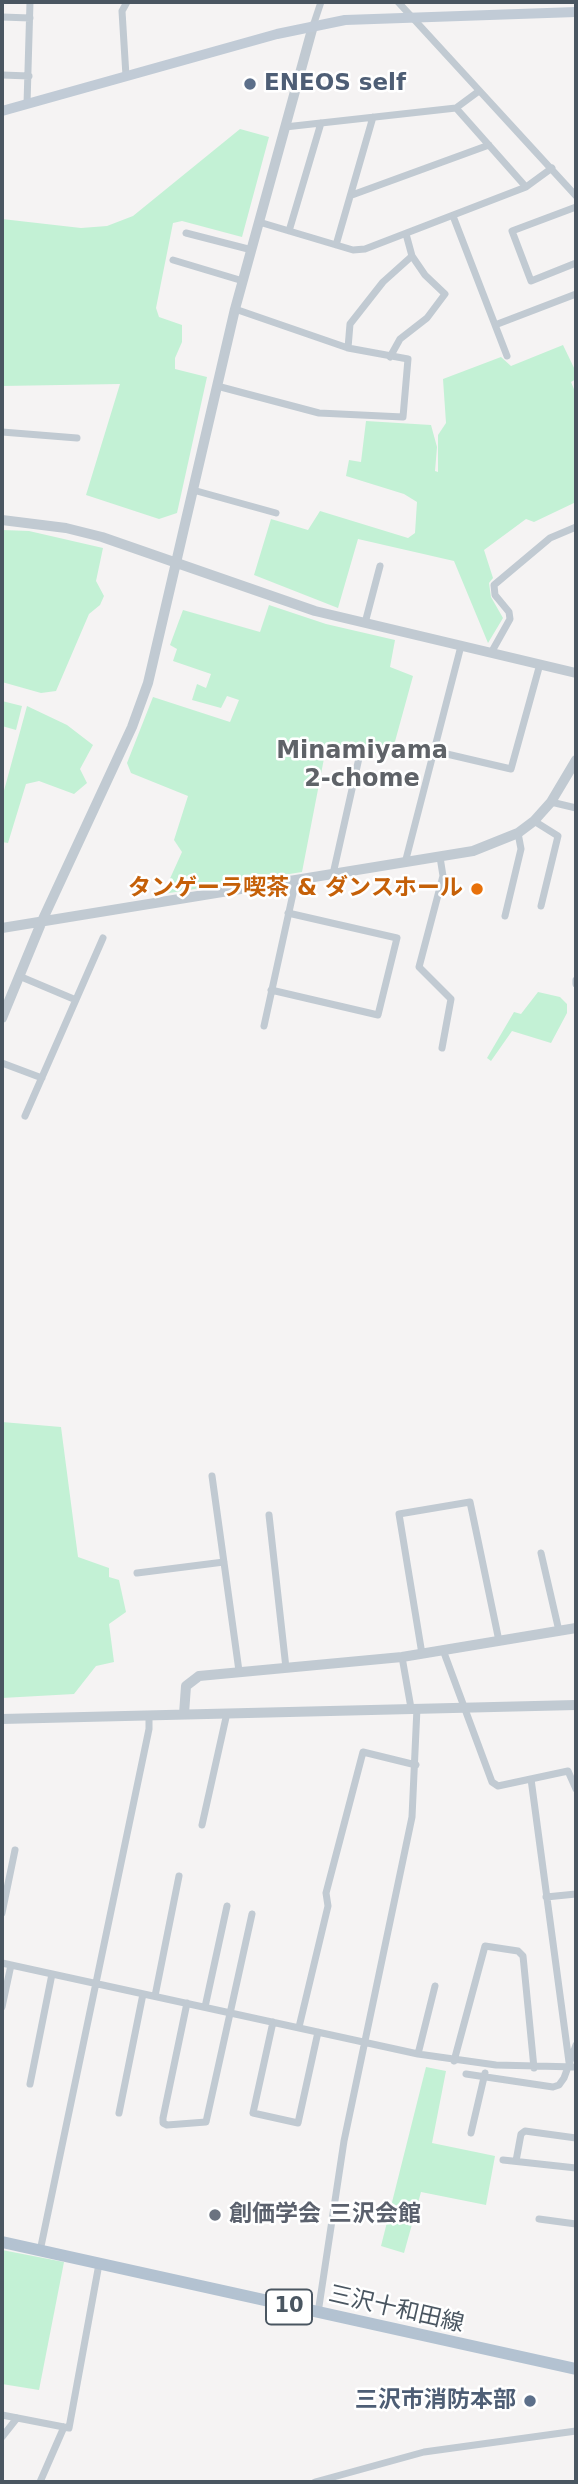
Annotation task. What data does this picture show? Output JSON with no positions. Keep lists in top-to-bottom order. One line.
{"streets":{"main road":["10","三沢十和田線"]},"districts":["Minamiyama 2-chome"],"places":["ENEOS self","タンゲーラ喫茶 & ダンスホール","創価学会 三沢会館","三沢市消防本部"]}
